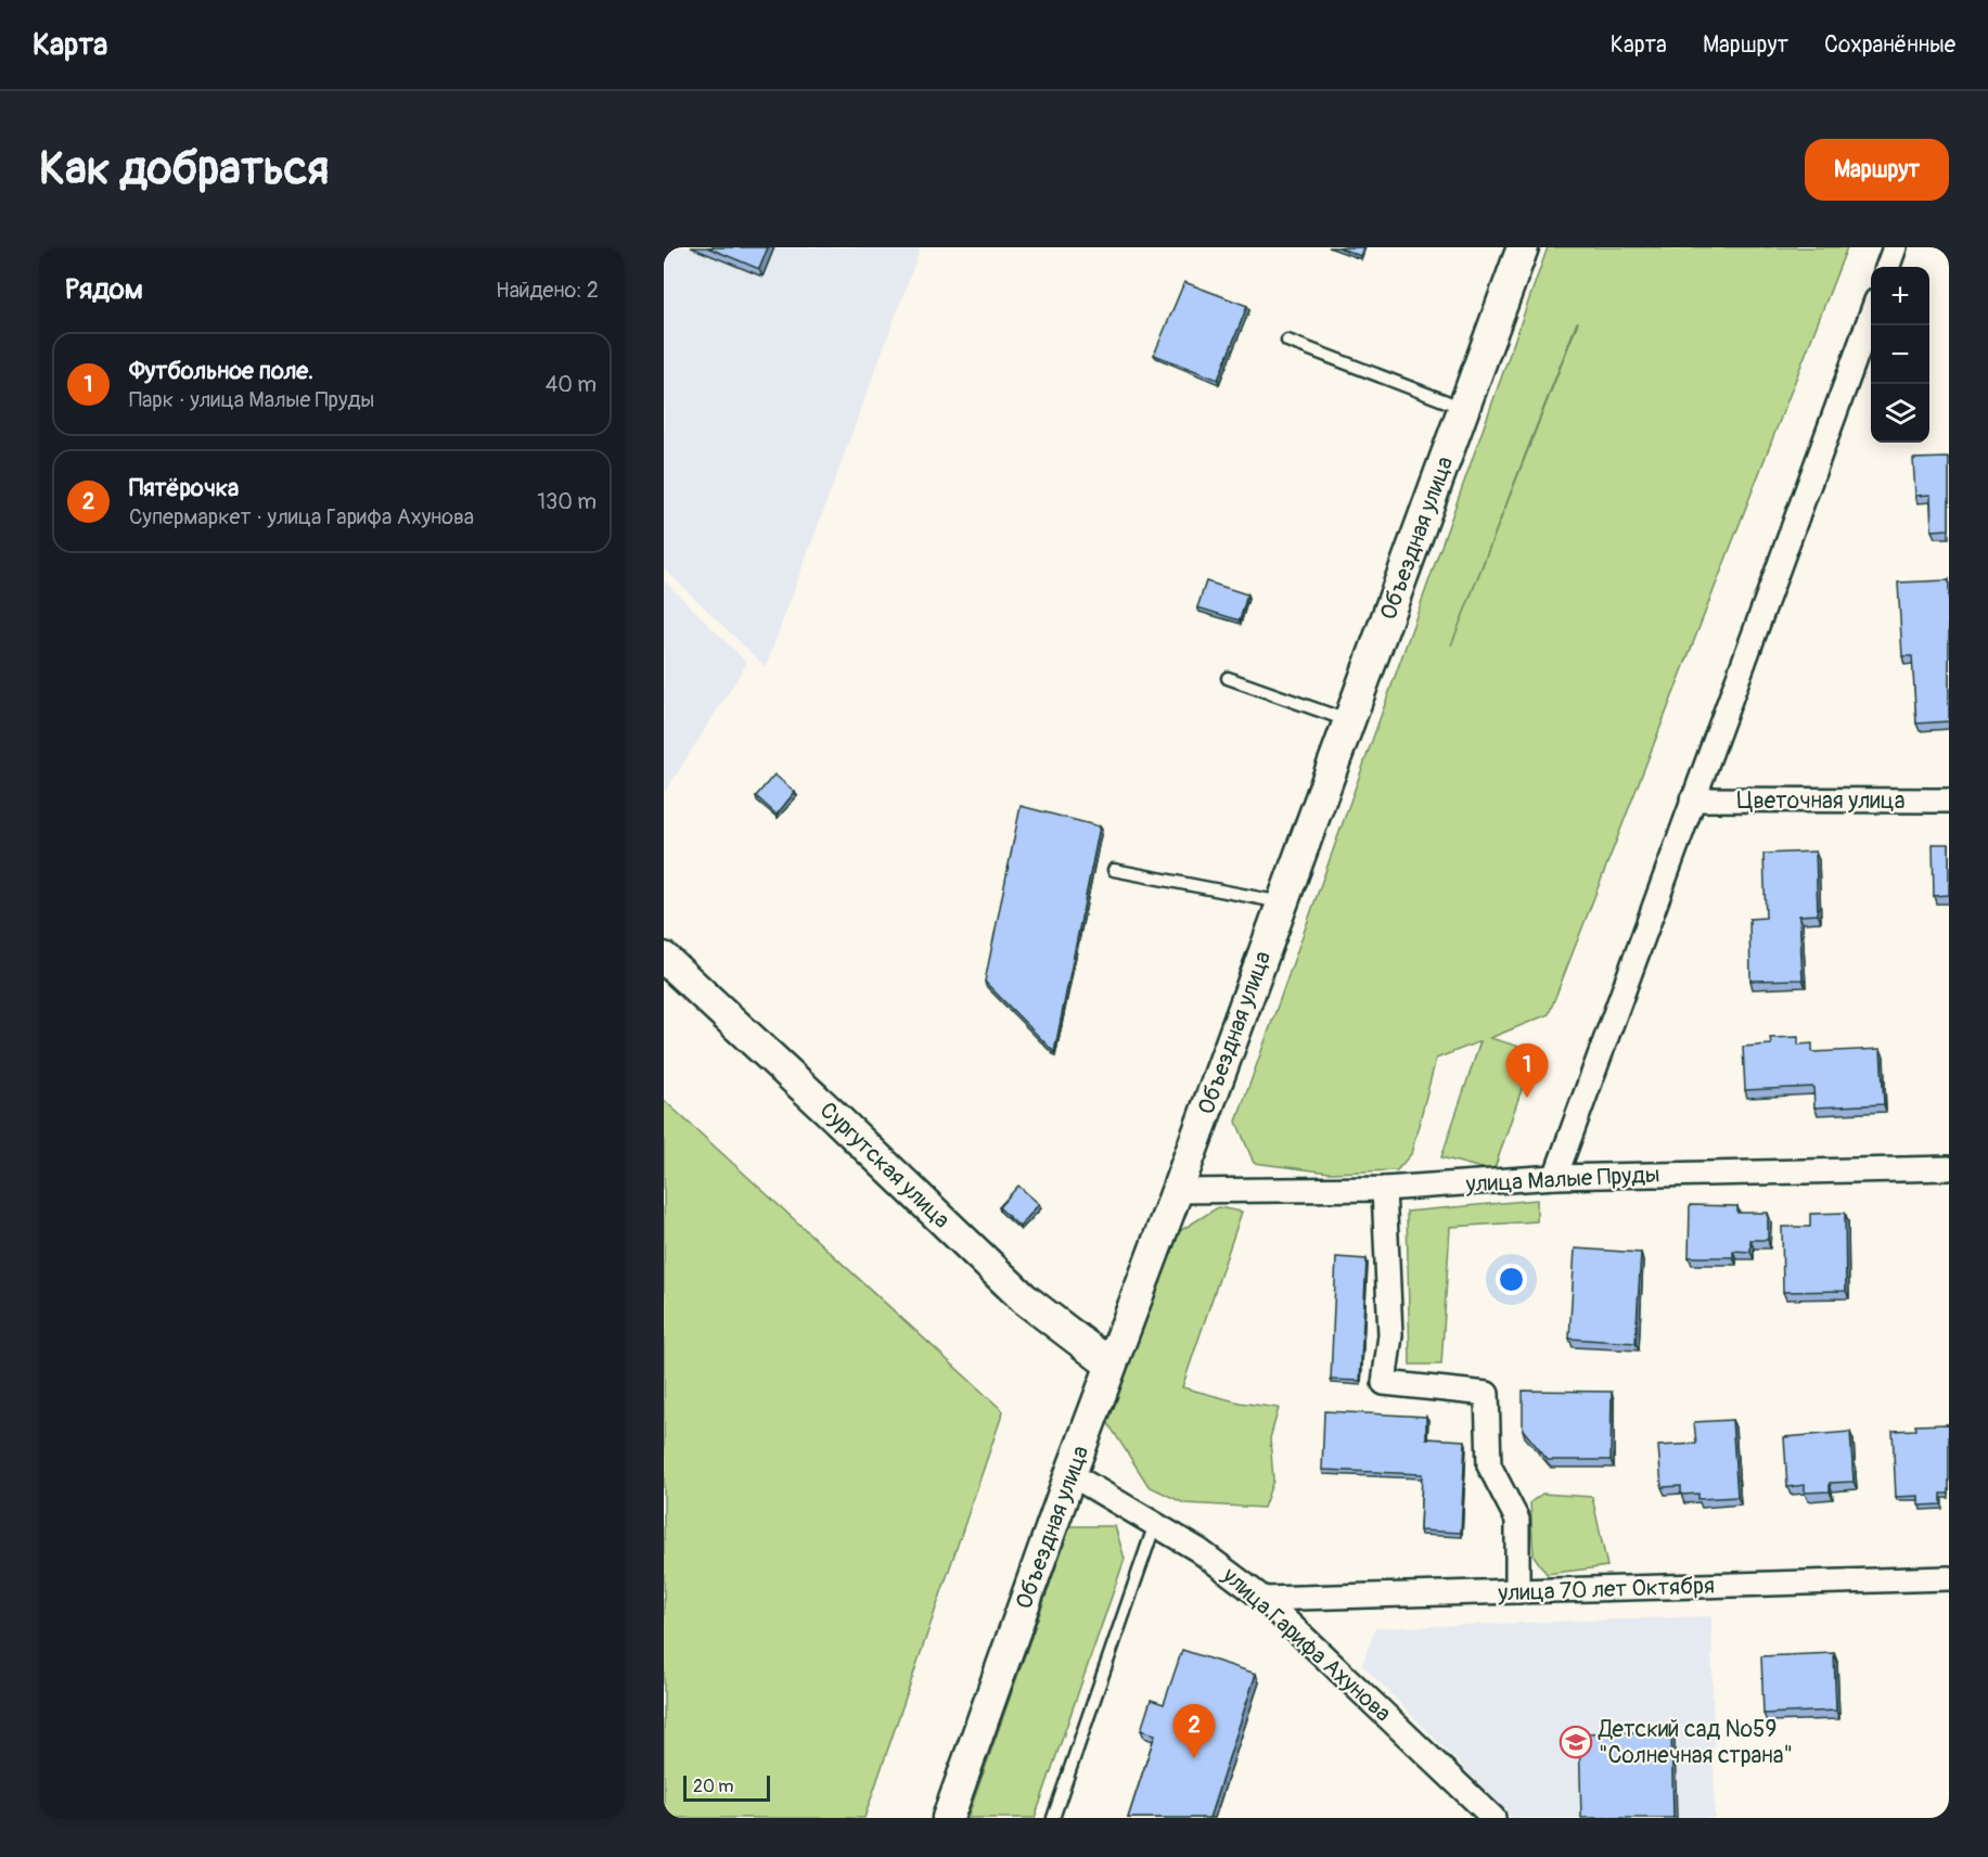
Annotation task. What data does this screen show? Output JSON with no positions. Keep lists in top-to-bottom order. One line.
{"streets":{"main road":["Объездная улица","Сургутская улица"],"street":["Цветочная улица","улица Малые Пруды","улица 70 лет Октября","улица Гарифа Ахунова"]},"crossings":[["Объездная улица","Сургутская улица"],["Объездная улица","улица Малые Пруды"],["Объездная улица","улица Гарифа Ахунова"],["улица 70 лет Октября","улица Гарифа Ахунова"]],"places":{"school or university":["Детский сад №59 \"Солнечная страна\""]},"scale_bar":"20 m","page":{"header":"Карта","nav":["Карта","Маршрут","Сохранённые"],"buttons":"Маршрут","title":"Как добраться","heading":["Рядом","Найдено: 2"],"map_buttons":["+","−"],"list":[{"mark":"1","name":"Футбольное поле.","note":"Парк · улица Малые Пруды","value":"40 m"},{"mark":"2","name":"Пятёрочка","note":"Супермаркет · улица Гарифа Ахунова","value":"130 m"}],"pins":["1","2"],"scale":"20 m"}}
